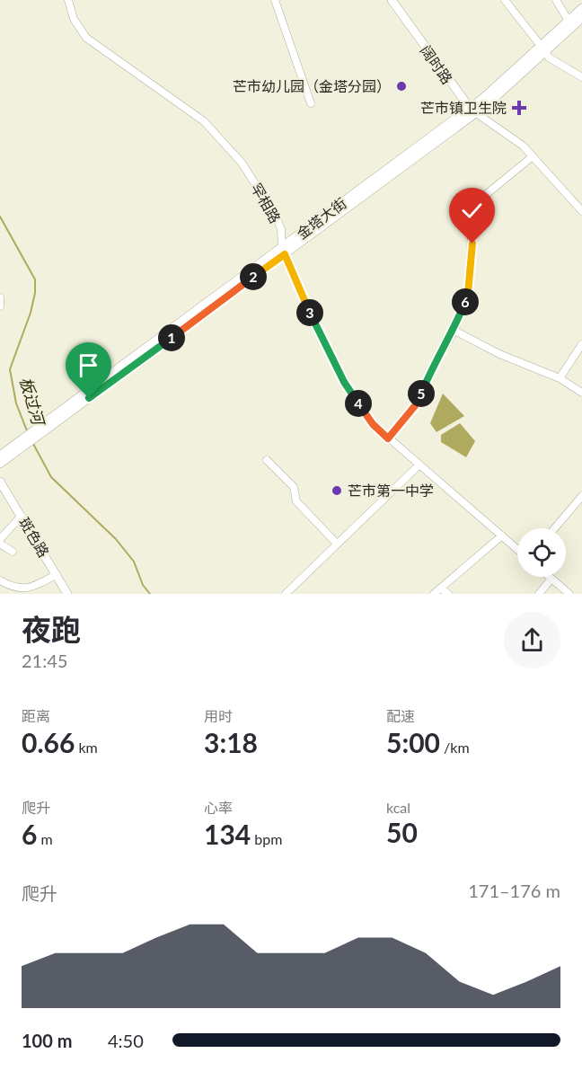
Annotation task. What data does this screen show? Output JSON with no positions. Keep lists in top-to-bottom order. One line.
{"streets":{"main road":["阔时路","金塔大街","斑色路"],"street":["罕相路"]},"crossings":[["阔时路","金塔大街"],["罕相路","金塔大街"]],"water":["板过河"],"places":{"other":["芒市幼儿园（金塔分园）","芒市第一中学"],"health":["芒市镇卫生院"]},"page":{"pins":["2","6","3","1","5","4"],"heading":["夜跑","21:45"],"stats":[["距离","0.66 km"],["用时","3:18"],["配速","5:00 /km"],["爬升","6 m"],["心率","134 bpm"],["kcal","50"]],"chart":["爬升","171–176 m"],"list":[{"name":"100 m","note":"4:50"}]}}
